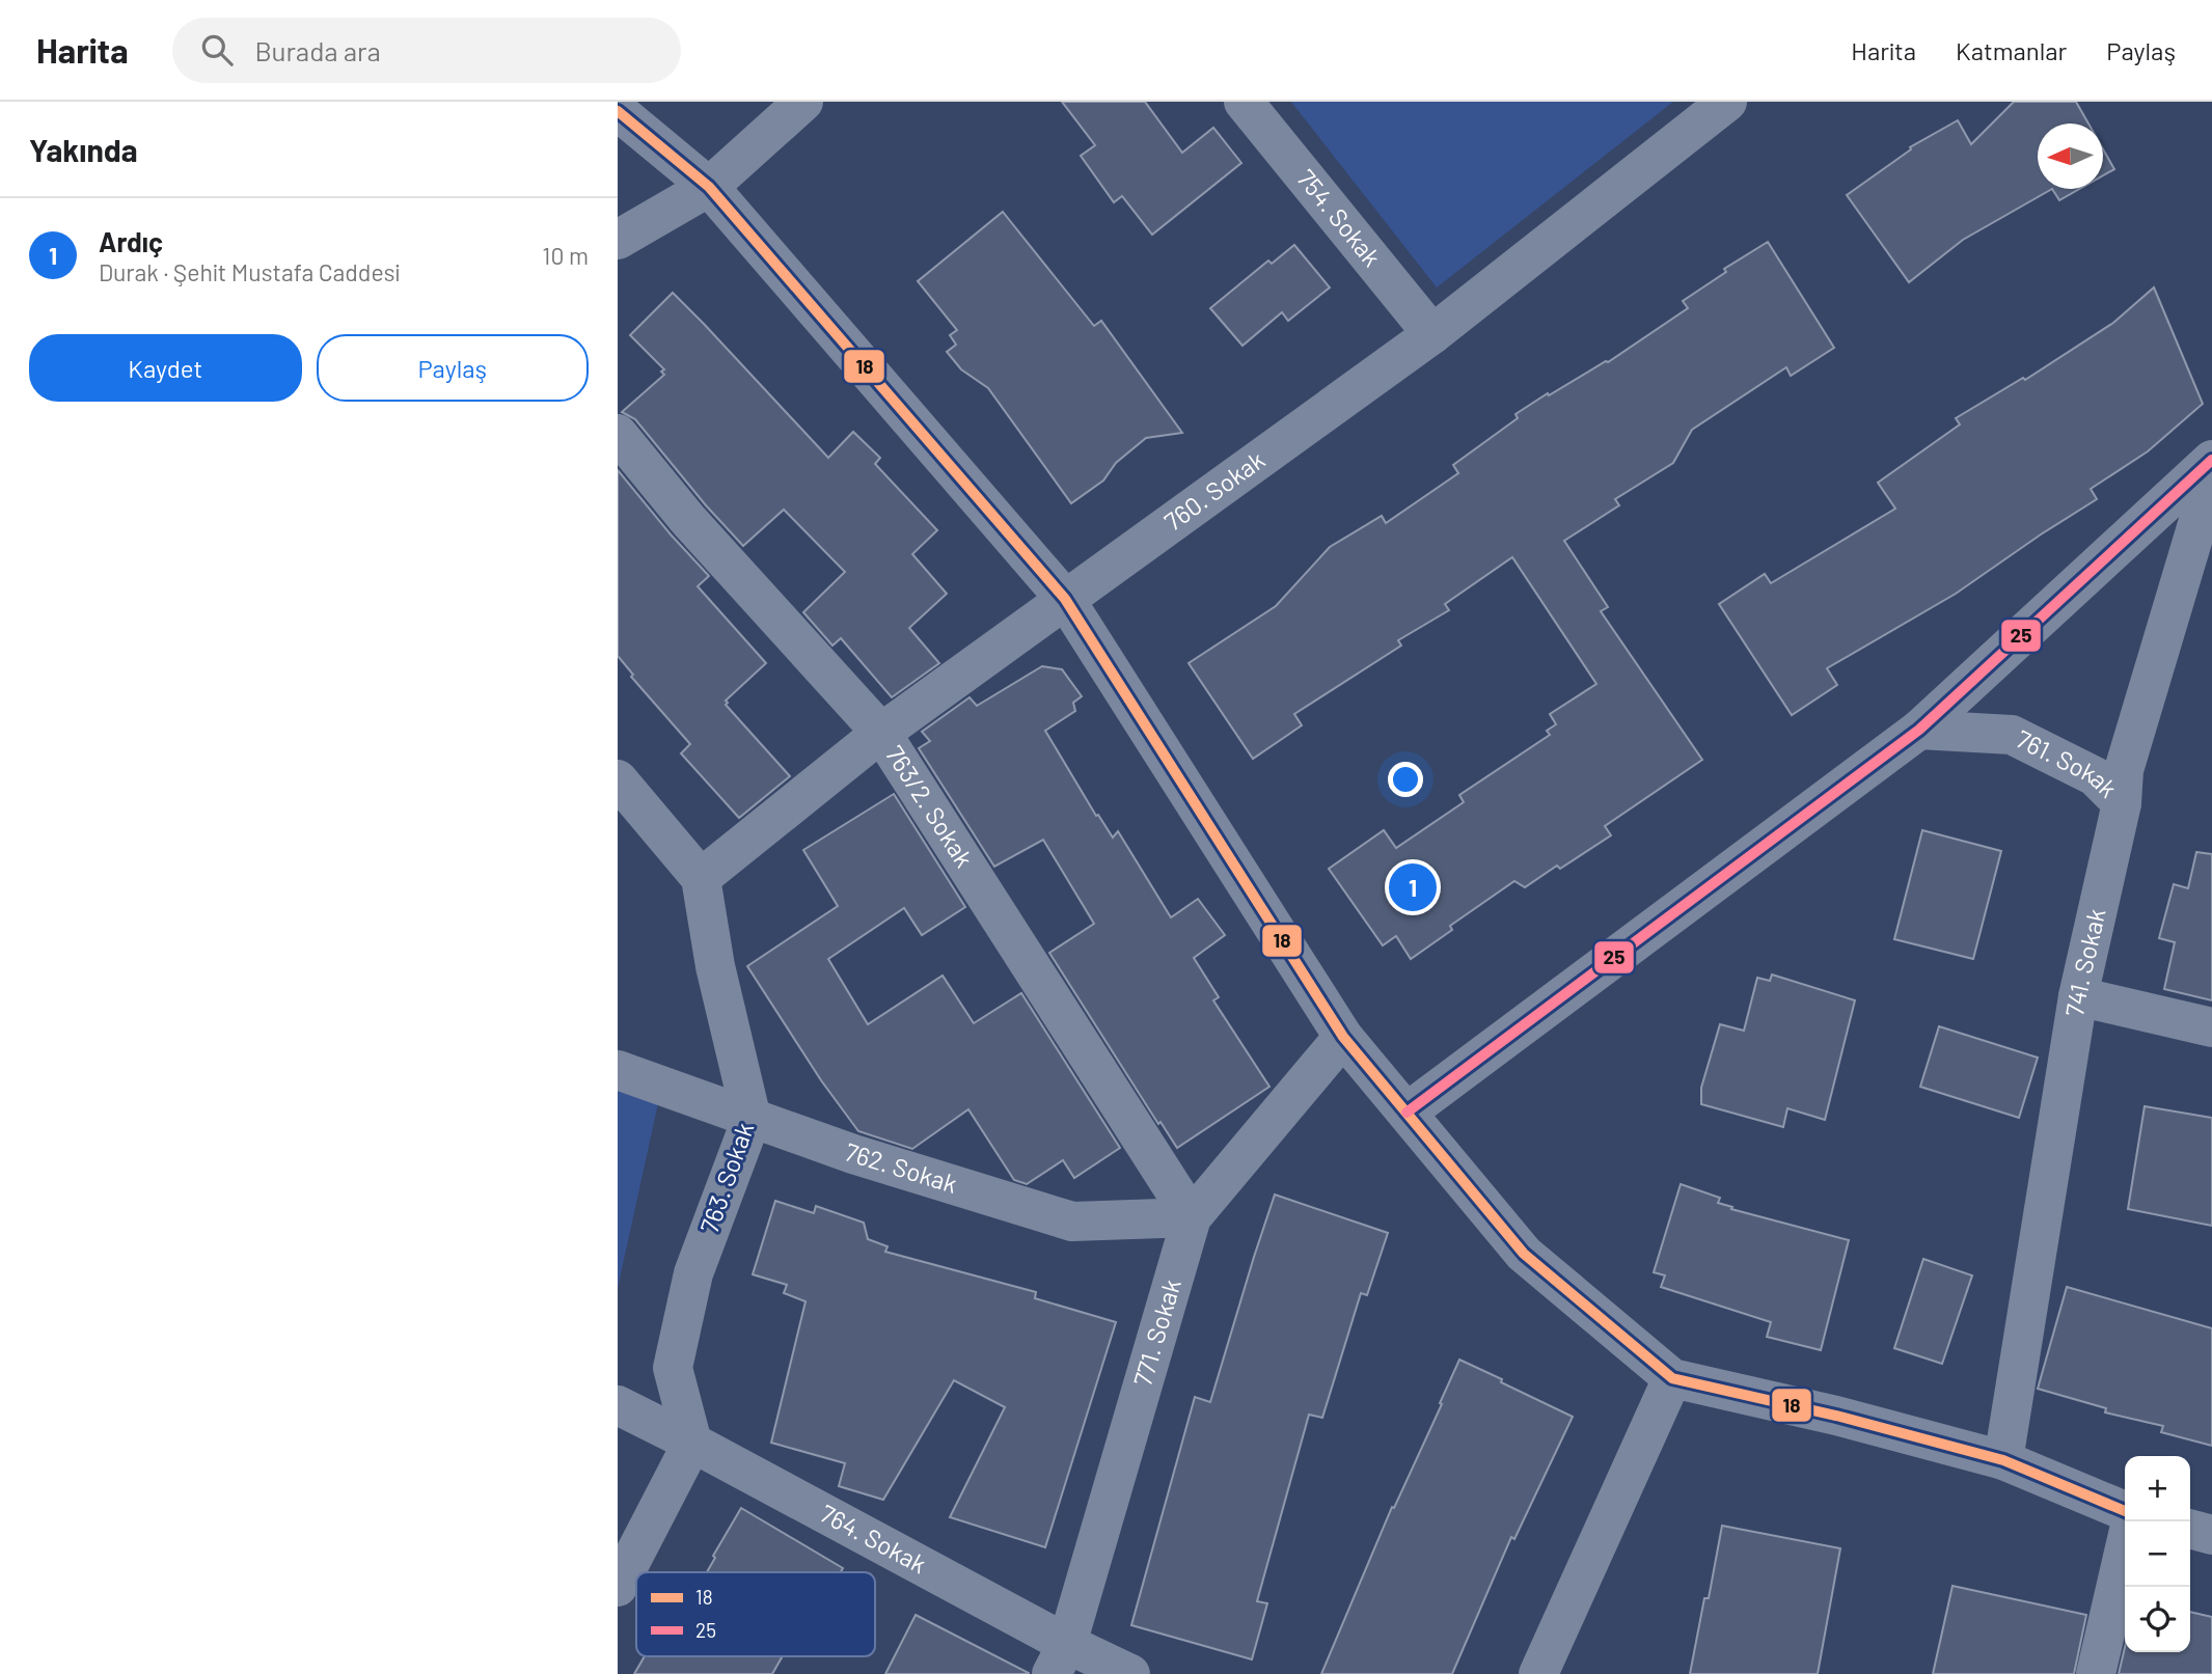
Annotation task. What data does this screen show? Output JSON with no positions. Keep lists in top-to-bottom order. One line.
{"streets":{"street":["754. Sokak","760. Sokak","761. Sokak","763/2. Sokak","741. Sokak","762. Sokak","763. Sokak","771. Sokak","764. Sokak"]},"crossings":[["754. Sokak","760. Sokak"],["760. Sokak","763/2. Sokak"],["760. Sokak","763. Sokak"],["761. Sokak","741. Sokak"],["763/2. Sokak","762. Sokak"],["763/2. Sokak","771. Sokak"],["762. Sokak","763. Sokak"],["762. Sokak","771. Sokak"],["763. Sokak","764. Sokak"],["771. Sokak","764. Sokak"]],"lines":["transit line 18","transit line 25"],"legend":["18","25"],"north":"left","page":{"header":"Harita","search":"Burada ara","nav":["Harita","Katmanlar","Paylaş"],"heading":"Yakında","list":[{"mark":"1","name":"Ardıç","note":"Durak · Şehit Mustafa Caddesi","value":"10 m"}],"buttons":["Kaydet","Paylaş"],"pins":"1","map_buttons":["+","−"]}}
